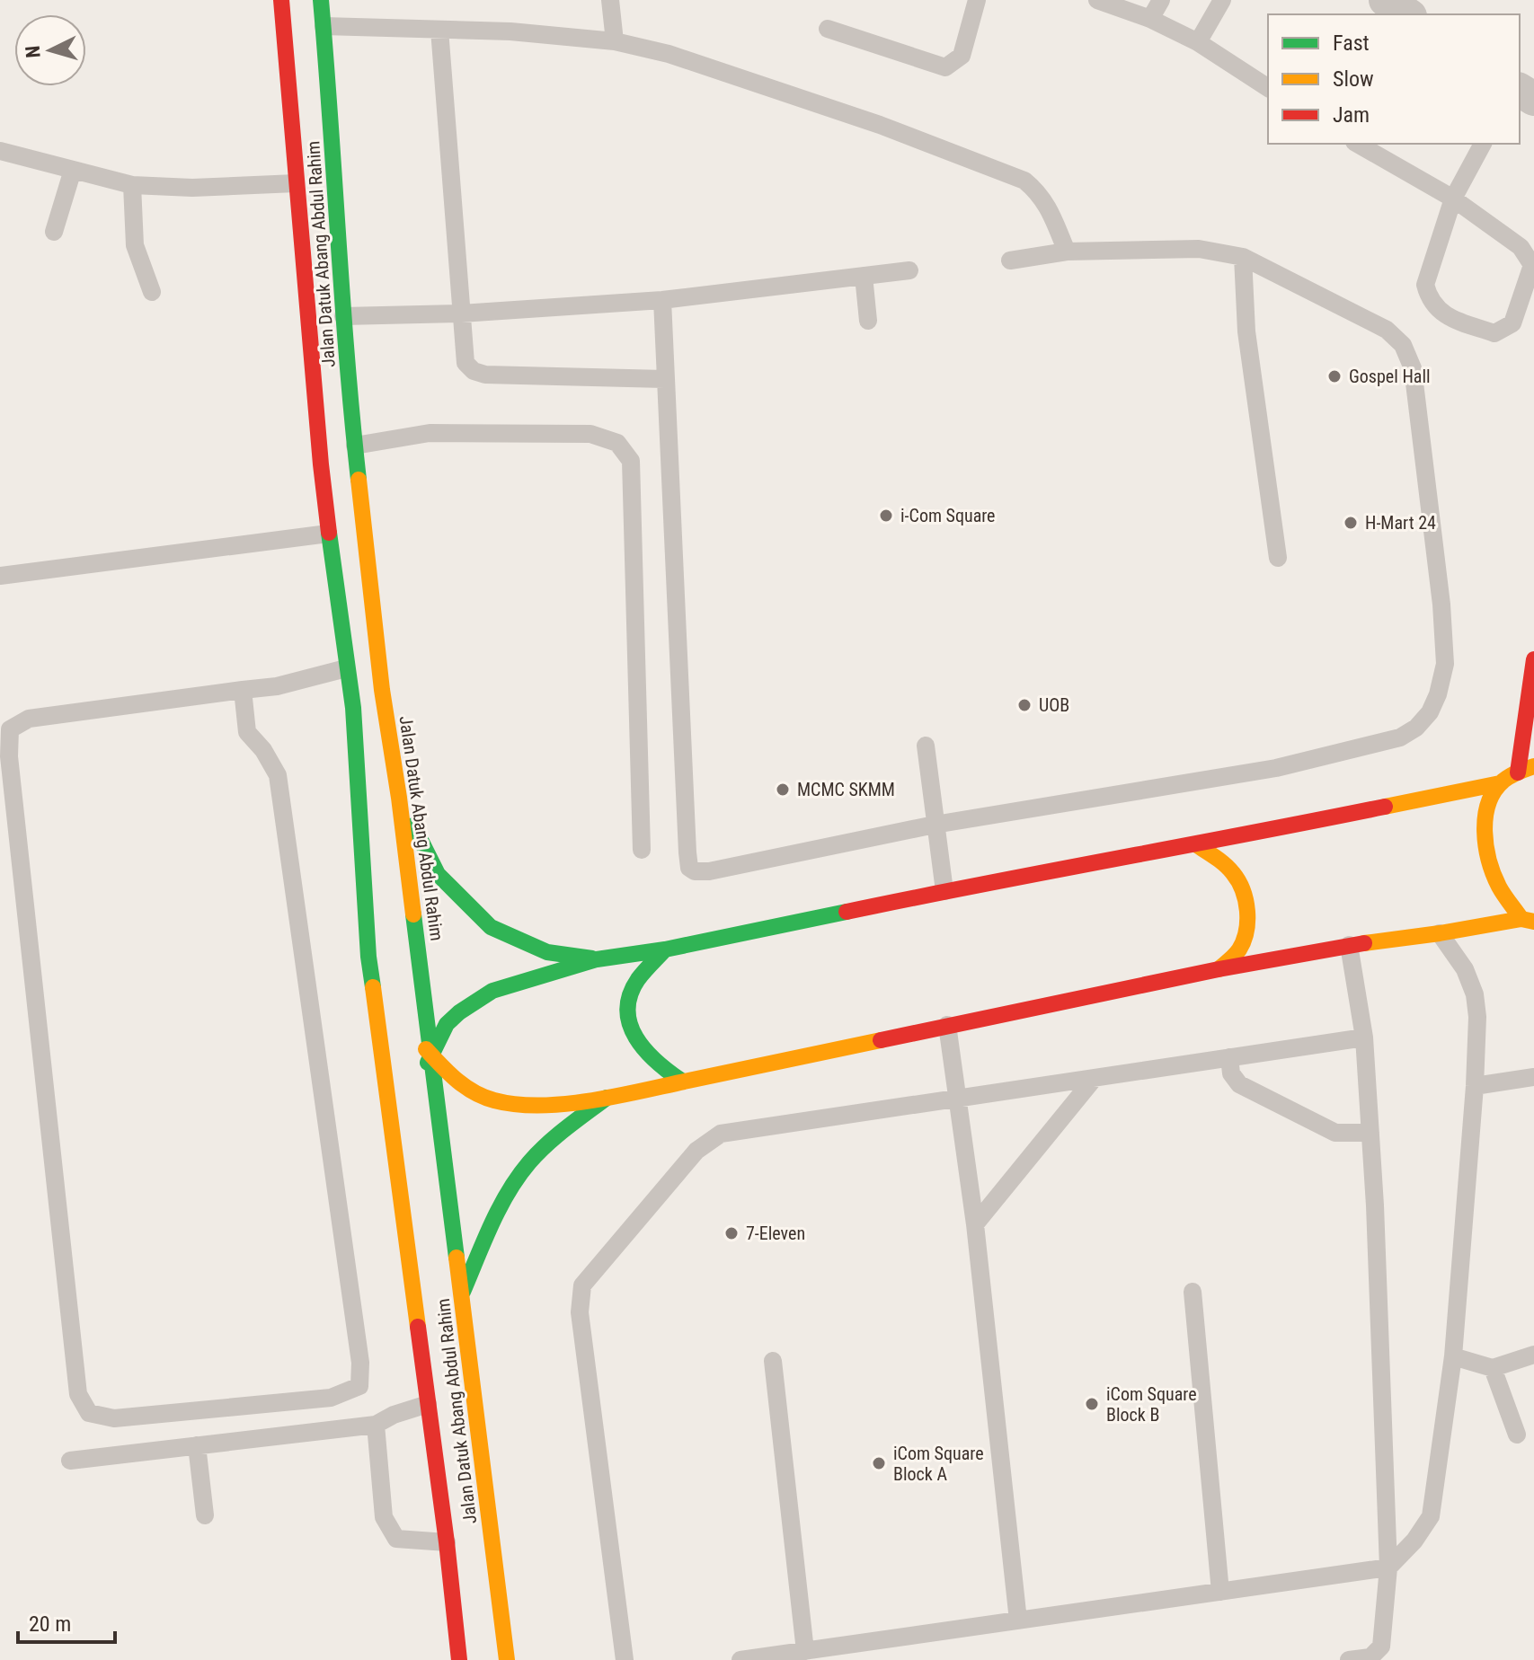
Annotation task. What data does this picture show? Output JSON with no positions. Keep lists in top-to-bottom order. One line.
{"streets":{"street":["Jalan Datuk Abang Abdul Rahim"]},"places":["Gospel Hall","i-Com Square","H-Mart 24","UOB","MCMC SKMM","7-Eleven","iCom Square Block B","iCom Square Block A"],"legend":["Fast","Slow","Jam"],"scale_bar":"20 m","north":"left"}
